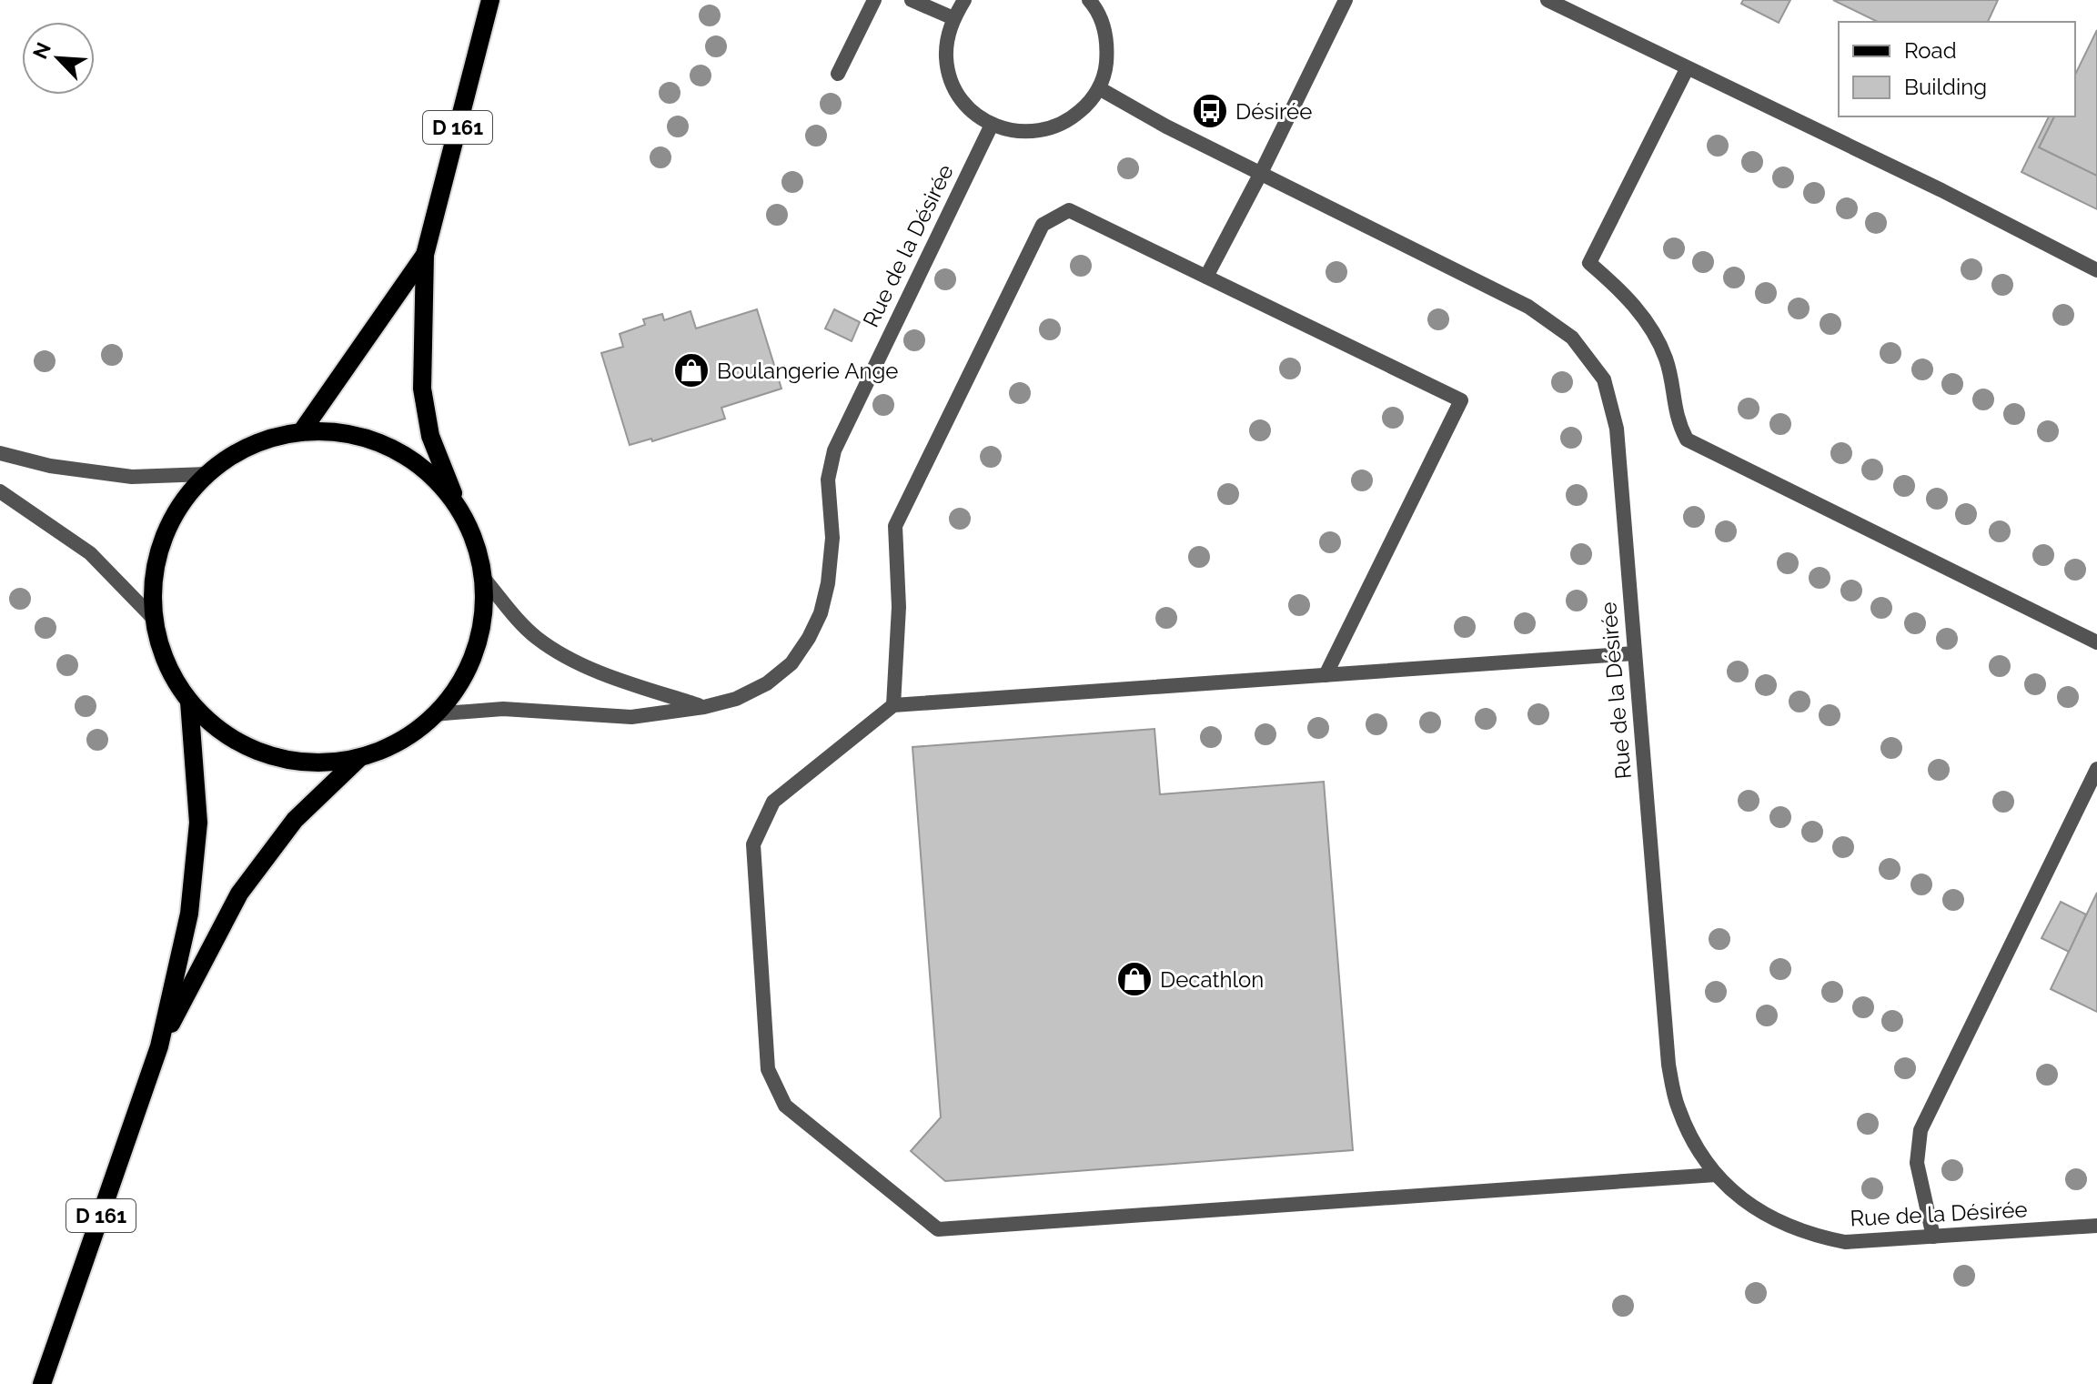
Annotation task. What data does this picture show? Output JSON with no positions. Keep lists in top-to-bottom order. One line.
{"streets":{"main road":["D 161"],"street":["Rue de la Désirée"]},"places":{"bus stop":["Désirée"],"shop":["Boulangerie Ange","Decathlon"]},"legend":["Road","Building"],"north":"top left"}
